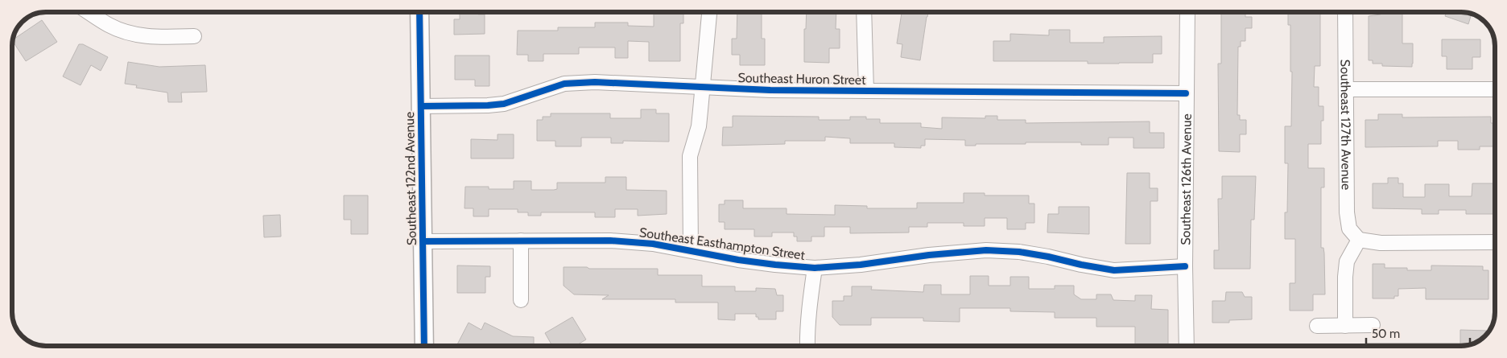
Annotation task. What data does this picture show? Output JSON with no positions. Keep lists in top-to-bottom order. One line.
{"streets":{"main road":["Southeast 122nd Avenue"],"street":["Southeast Huron Street","Southeast 127th Avenue","Southeast 126th Avenue","Southeast Easthampton Street"]},"crossings":[["Southeast Huron Street","Southeast 122nd Avenue"],["Southeast Huron Street","Southeast 126th Avenue"],["Southeast 122nd Avenue","Southeast Easthampton Street"],["Southeast 126th Avenue","Southeast Easthampton Street"]],"scale_bar":"50 m"}
